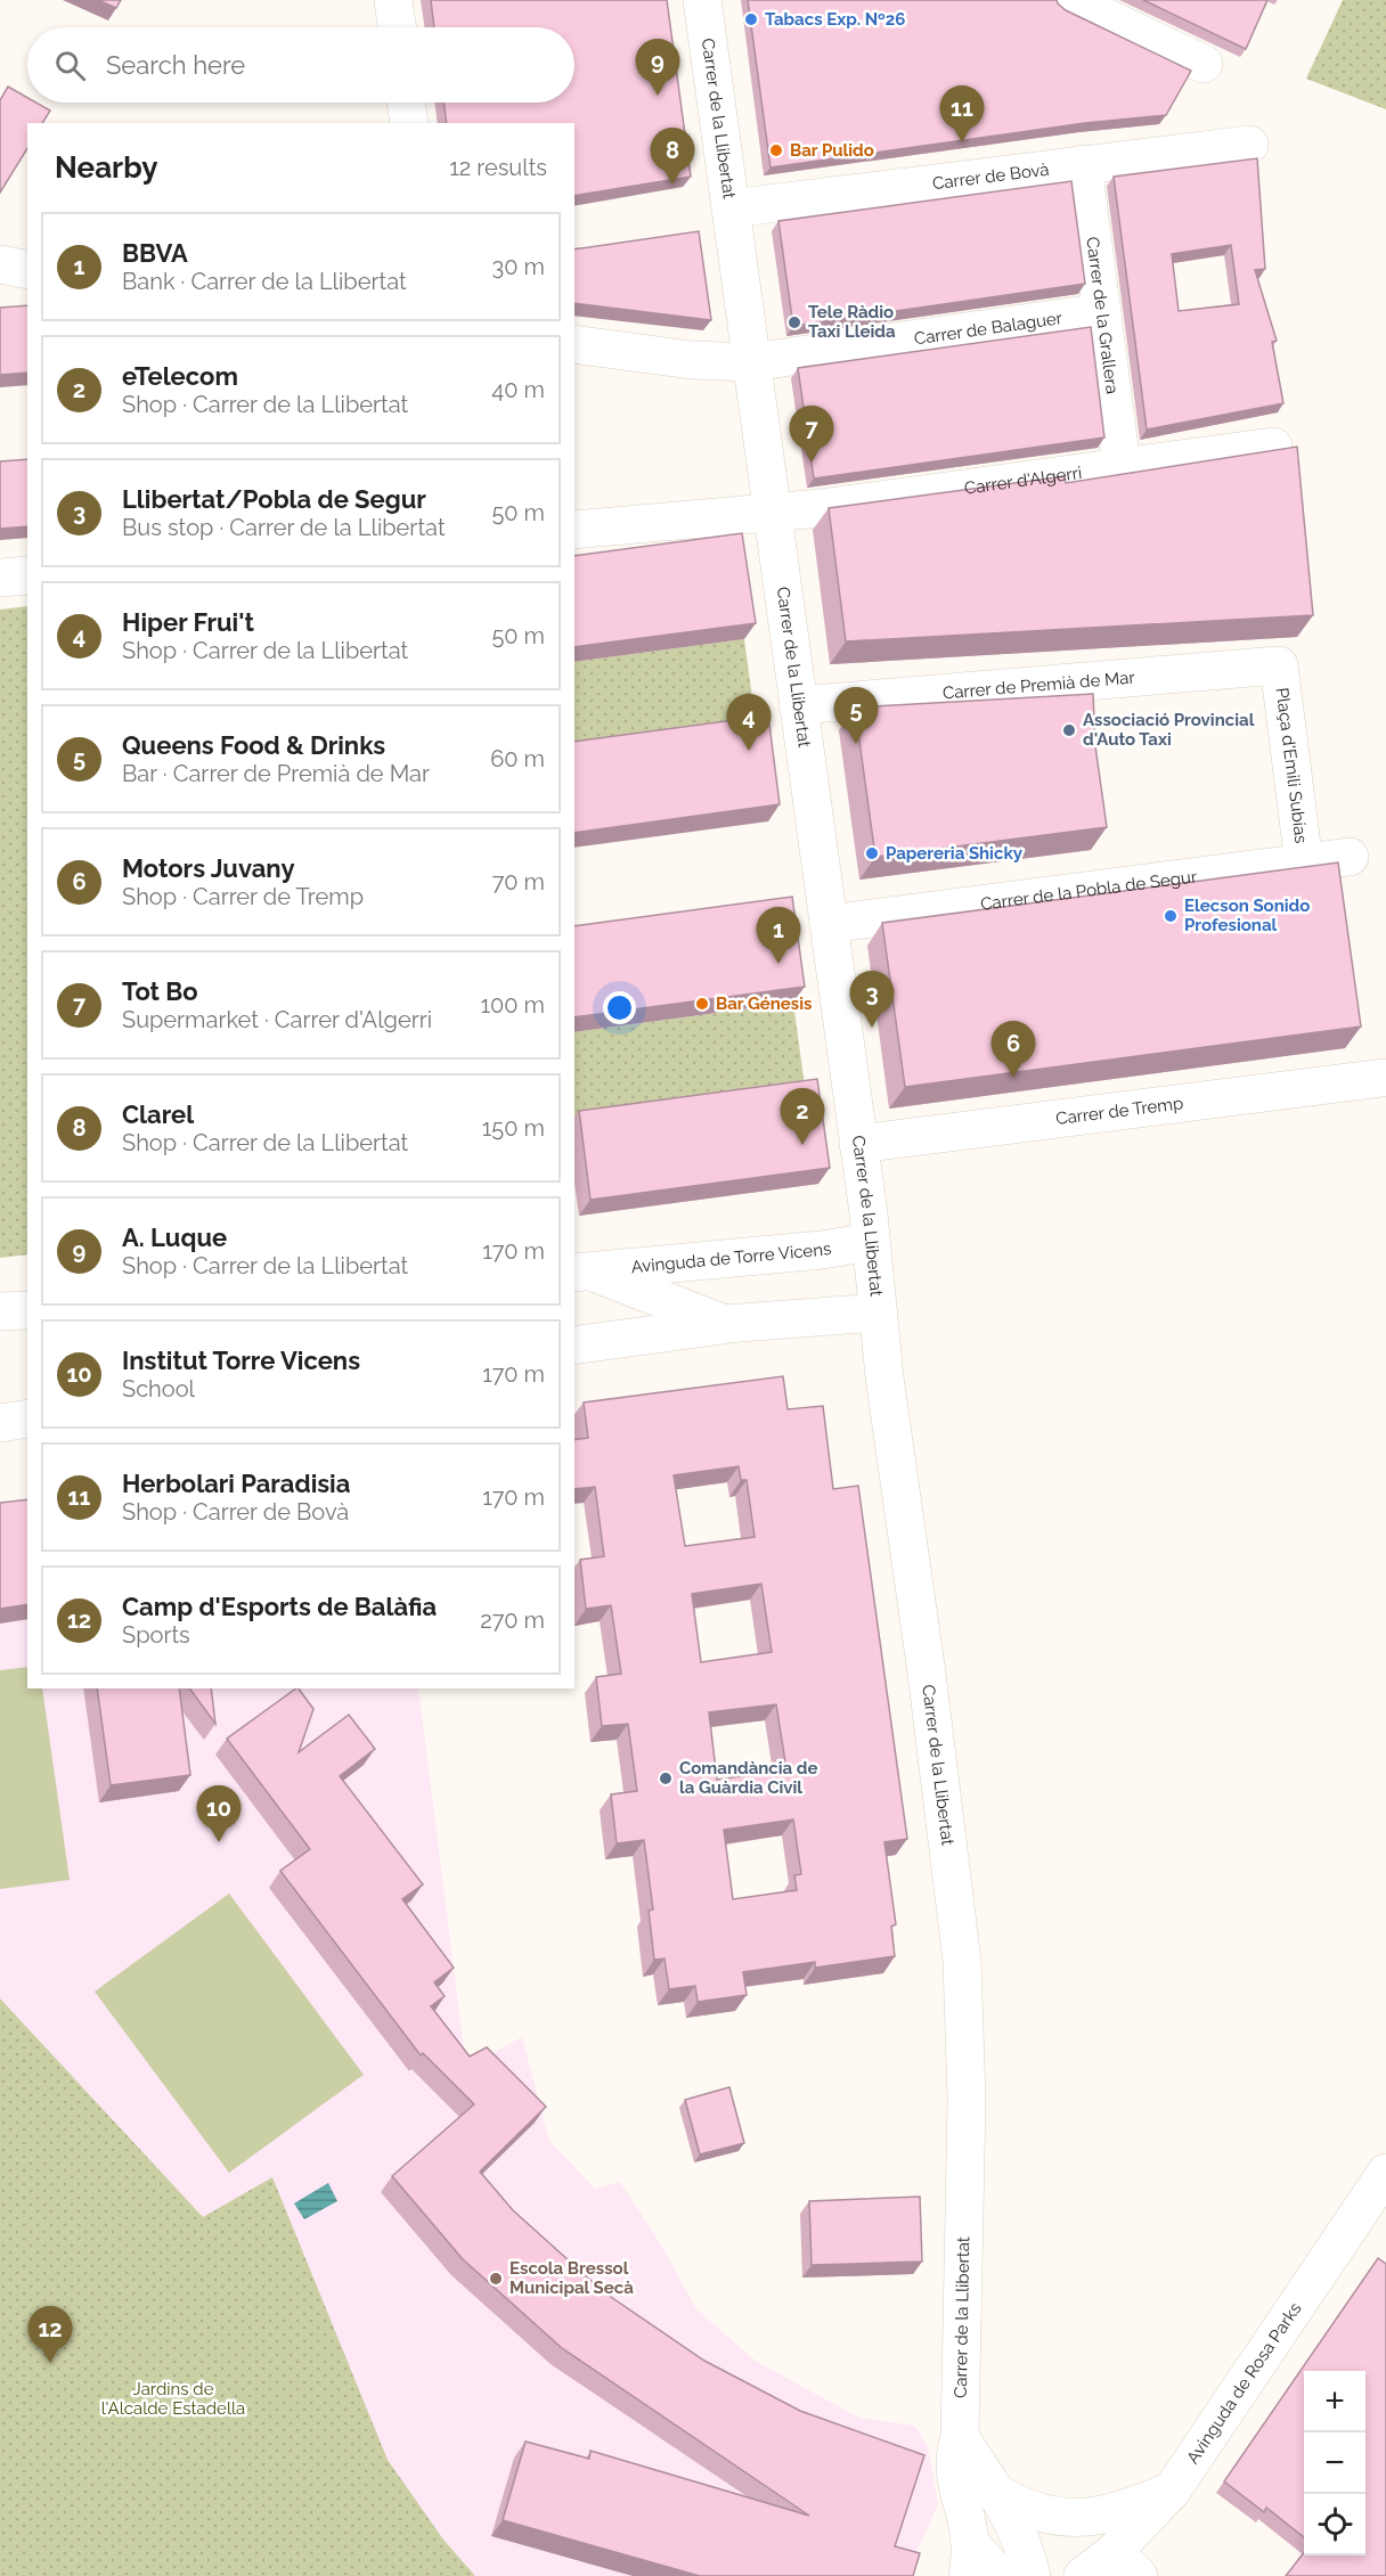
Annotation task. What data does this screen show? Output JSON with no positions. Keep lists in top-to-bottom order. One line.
{"streets":{"street":["Carrer de la Llibertat","Carrer de Bovà","Carrer de la Grallera","Carrer de Balaguer","Carrer d'Algerri","Carrer de Premià de Mar","Plaça d'Emili Subías","Carrer de la Pobla de Segur","Carrer de Tremp","Avinguda de Torre Vicens","Avinguda de Rosa Parks"]},"crossings":[["Carrer de la Llibertat","Carrer de Bovà"],["Carrer de la Llibertat","Carrer de Balaguer"],["Carrer de la Llibertat","Carrer d'Algerri"],["Carrer de la Llibertat","Carrer de Premià de Mar"],["Carrer de la Llibertat","Carrer de la Pobla de Segur"],["Carrer de la Llibertat","Carrer de Tremp"],["Carrer de la Llibertat","Avinguda de Torre Vicens"],["Carrer de Bovà","Carrer de la Grallera"],["Carrer de la Grallera","Carrer de Balaguer"],["Carrer de la Grallera","Carrer d'Algerri"],["Carrer de Premià de Mar","Plaça d'Emili Subías"],["Plaça d'Emili Subías","Carrer de la Pobla de Segur"]],"parks":["Jardins de l'Alcalde Estadella"],"places":["Tabacs Exp. Nº26","Bar Pulido","Tele Ràdio Taxi Lleida","Associació Provincial d'Auto Taxi","Papereria Shicky","Elecson Sonido Profesional","Bar Génesis","Comandància de la Guàrdia Civil","Escola Bressol Municipal Secà"],"page":{"search":"Search here","pins":["9","11","8","7","5","4","1","3","6","2","10","12"],"heading":["Nearby","12 results"],"list":[{"mark":"1","name":"BBVA","note":"Bank · Carrer de la Llibertat","value":"30 m"},{"mark":"2","name":"eTelecom","note":"Shop · Carrer de la Llibertat","value":"40 m"},{"mark":"3","name":"Llibertat/Pobla de Segur","note":"Bus stop · Carrer de la Llibertat","value":"50 m"},{"mark":"4","name":"Hiper Frui't","note":"Shop · Carrer de la Llibertat","value":"50 m"},{"mark":"5","name":"Queens Food & Drinks","note":"Bar · Carrer de Premià de Mar","value":"60 m"},{"mark":"6","name":"Motors Juvany","note":"Shop · Carrer de Tremp","value":"70 m"},{"mark":"7","name":"Tot Bo","note":"Supermarket · Carrer d'Algerri","value":"100 m"},{"mark":"8","name":"Clarel","note":"Shop · Carrer de la Llibertat","value":"150 m"},{"mark":"9","name":"A. Luque","note":"Shop · Carrer de la Llibertat","value":"170 m"},{"mark":"10","name":"Institut Torre Vicens","note":"School","value":"170 m"},{"mark":"11","name":"Herbolari Paradisia","note":"Shop · Carrer de Bovà","value":"170 m"},{"mark":"12","name":"Camp d'Esports de Balàfia","note":"Sports","value":"270 m"}],"map_buttons":["+","−"]}}
